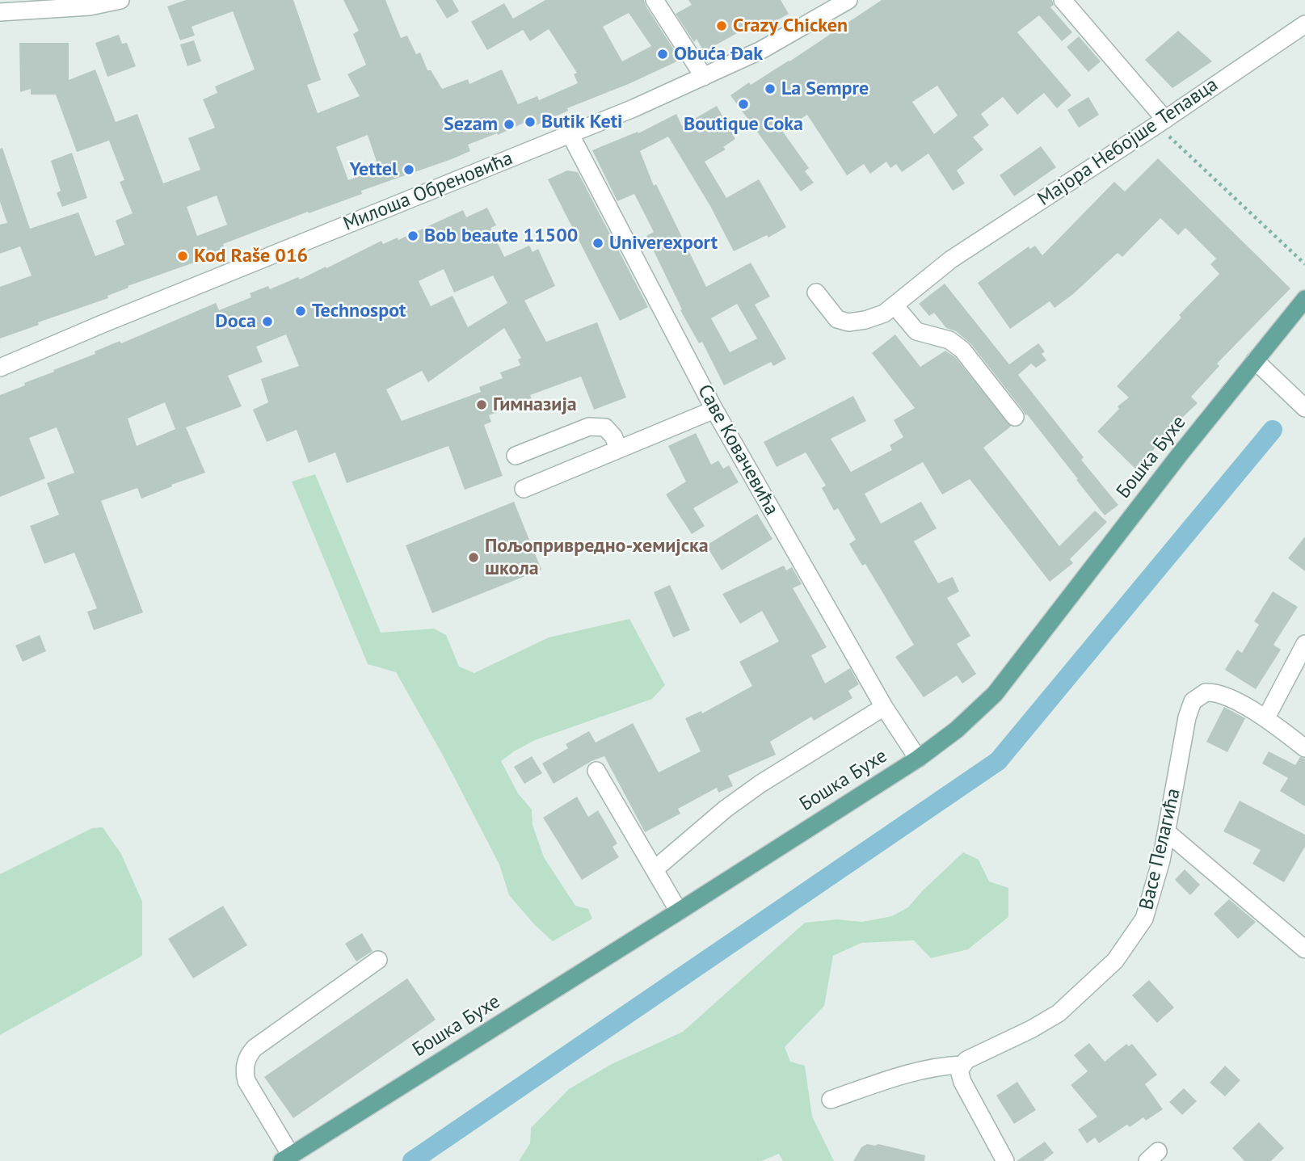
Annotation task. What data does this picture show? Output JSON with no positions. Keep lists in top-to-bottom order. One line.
{"streets":{"main road":["Бошка Бухе"],"street":["Мајора Небојше Тепавца","Милоша Обреновића","Саве Ковачевића","Васе Пелагића"]},"crossings":[["Милоша Обреновића","Саве Ковачевића"],["Саве Ковачевића","Бошка Бухе"]],"places":["Crazy Chicken","Obuća Đak","La Sempre","Boutique Coka","Butik Keti","Sezam","Yettel","Bob beaute 11500","Univerexport","Kod Raše 016","Technospot","Doca","Гимназија","Пољопривредно-хемијска школа"]}
